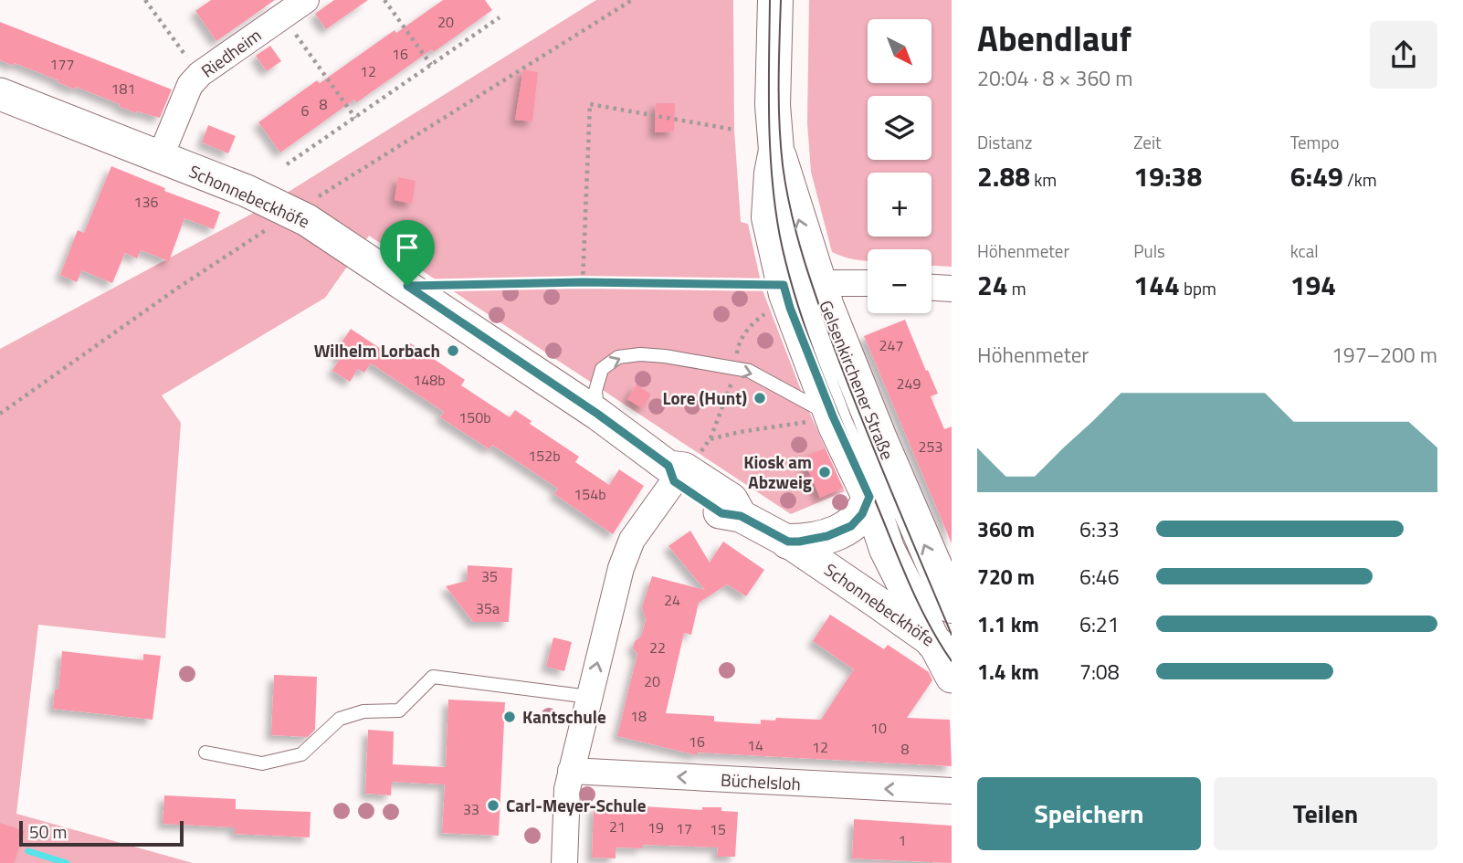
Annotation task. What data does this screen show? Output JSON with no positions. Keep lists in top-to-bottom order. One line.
{"streets":{"main road":["Gelsenkirchener Straße"],"street":["Riedheim","Schonnebeckhöfe","Büchelsloh"]},"crossings":[["Riedheim","Schonnebeckhöfe"],["Schonnebeckhöfe","Gelsenkirchener Straße"]],"one_way":["Büchelsloh"],"places":["Wilhelm Lorbach","Lore (Hunt)","Kiosk am Abzweig","Kantschule","Carl-Meyer-Schule"],"house_numbers":["20","16","177","12","181","8","6","136","247","148b","249","150b","253","152b","154b","35","24","35a","22","20","18","10","16","14","12","8","33","21","19","17","15","1"],"scale_bar":"50 m","north":"bottom right","page":{"heading":["Abendlauf","20:04 · 8 × 360 m"],"map_buttons":["+","−"],"stats":[["Distanz","2.88 km"],["Zeit","19:38"],["Tempo","6:49 /km"],["Höhenmeter","24 m"],["Puls","144 bpm"],["kcal","194"]],"chart":["Höhenmeter","197–200 m"],"list":[{"name":"360 m","note":"6:33"},{"name":"720 m","note":"6:46"},{"name":"1.1 km","note":"6:21"},{"name":"1.4 km","note":"7:08"}],"buttons":["Speichern","Teilen"],"scale":"50 m"}}
